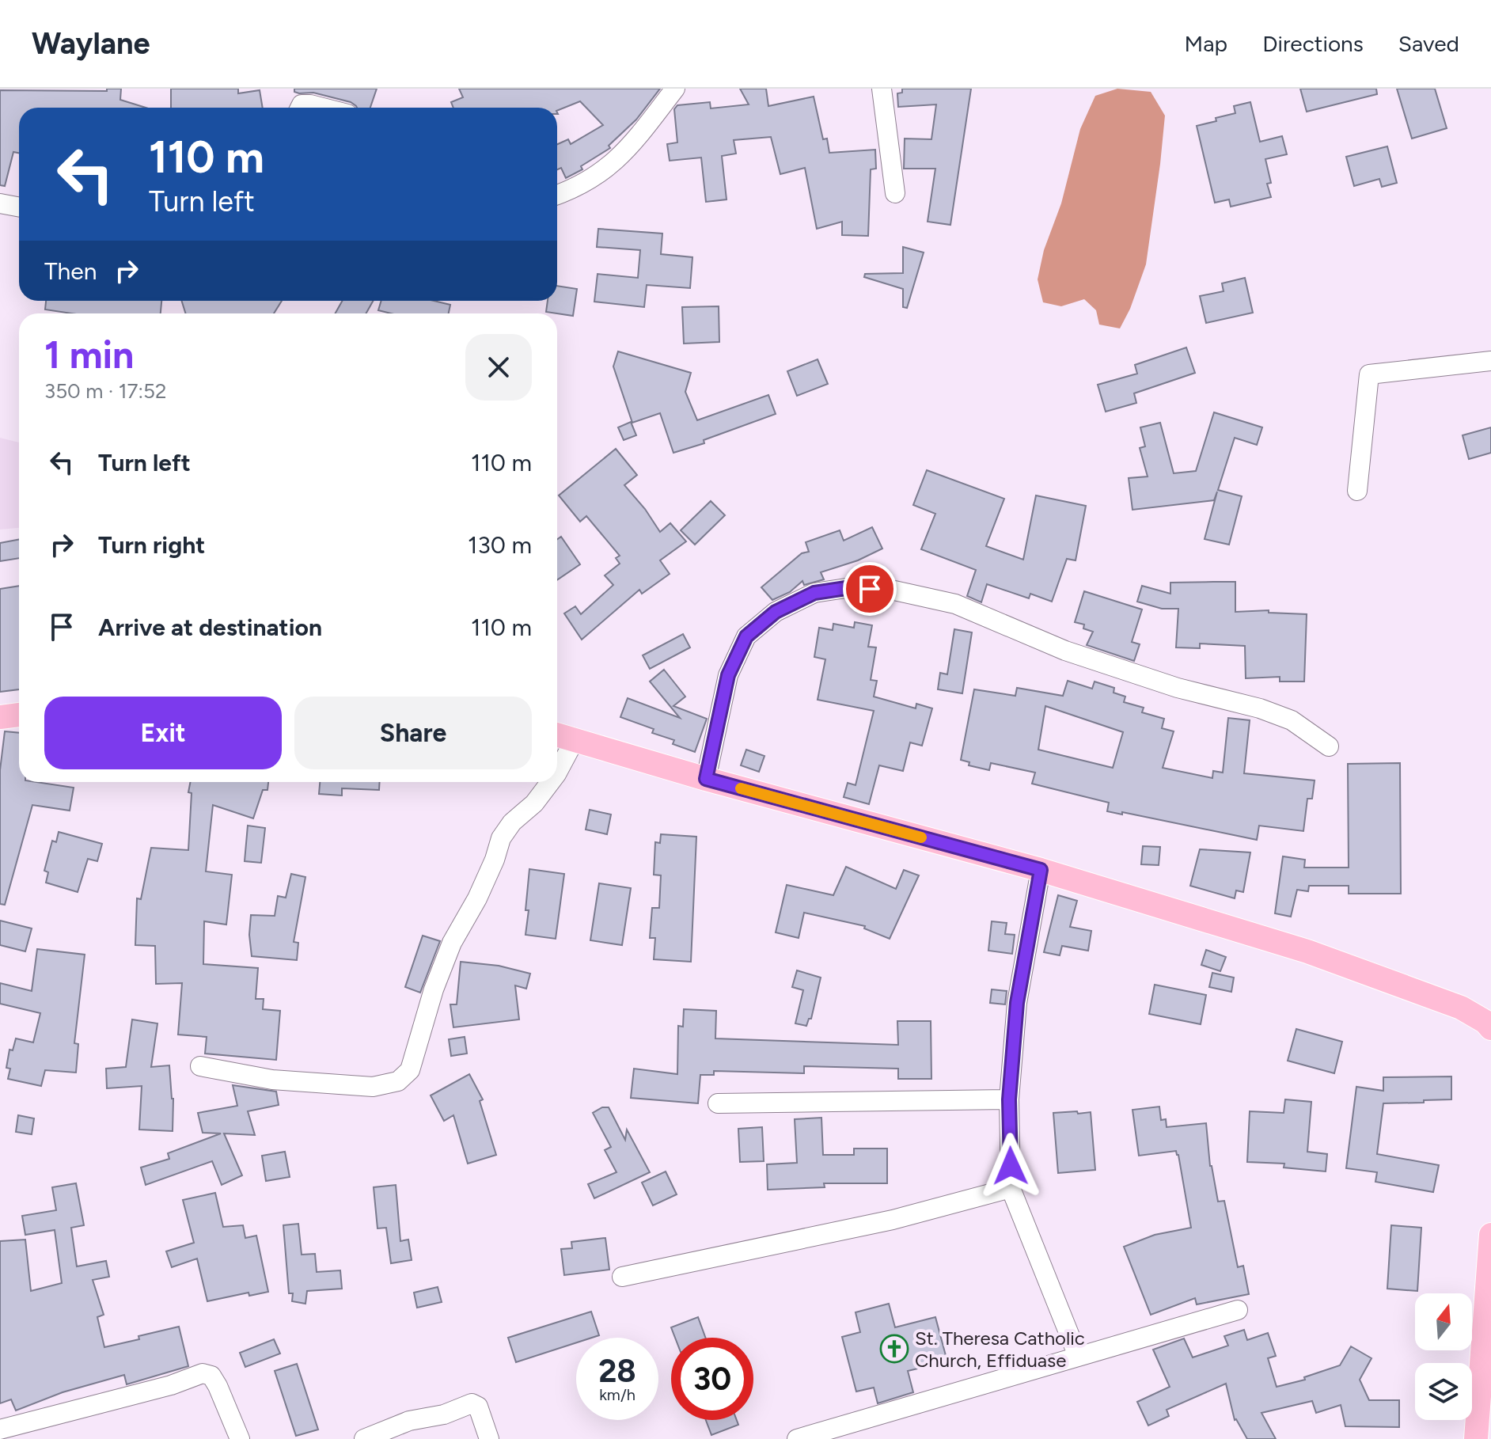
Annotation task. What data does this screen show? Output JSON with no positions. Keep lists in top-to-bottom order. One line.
{"places":{"church":["St. Theresa Catholic Church, Effiduase"]},"north":"top","page":{"header":"Waylane","nav":["Map","Directions","Saved"],"turn":["110 m","Turn left"],"then":"Then","heading":["1 min","350 m · 17:52"],"list":[{"name":"Turn left","value":"110 m"},{"name":"Turn right","value":"130 m"},{"name":"Arrive at destination","value":"110 m"}],"buttons":["Exit","Share"],"speed":"28 km/h","limit":"30"}}
